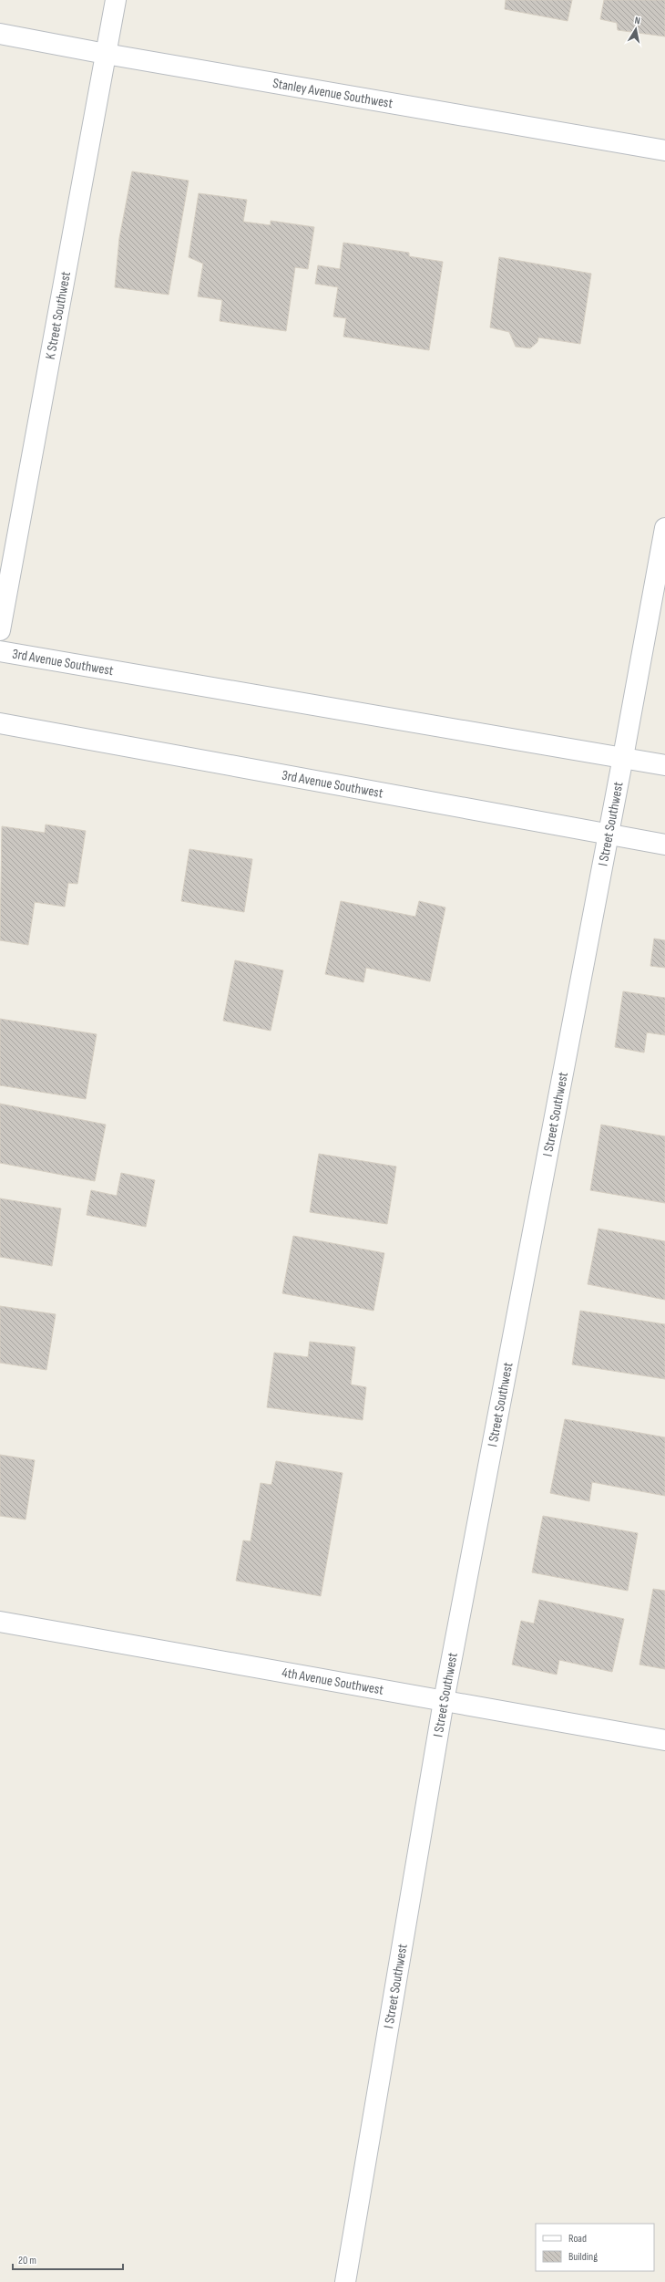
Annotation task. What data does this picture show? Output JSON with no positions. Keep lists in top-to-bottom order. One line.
{"streets":{"street":["Stanley Avenue Southwest","K Street Southwest","3rd Avenue Southwest","I Street Southwest","4th Avenue Southwest"]},"crossings":[["Stanley Avenue Southwest","K Street Southwest"],["3rd Avenue Southwest","I Street Southwest"],["I Street Southwest","4th Avenue Southwest"]],"legend":["Road","Building"],"scale_bar":"20 m","north":"top"}
